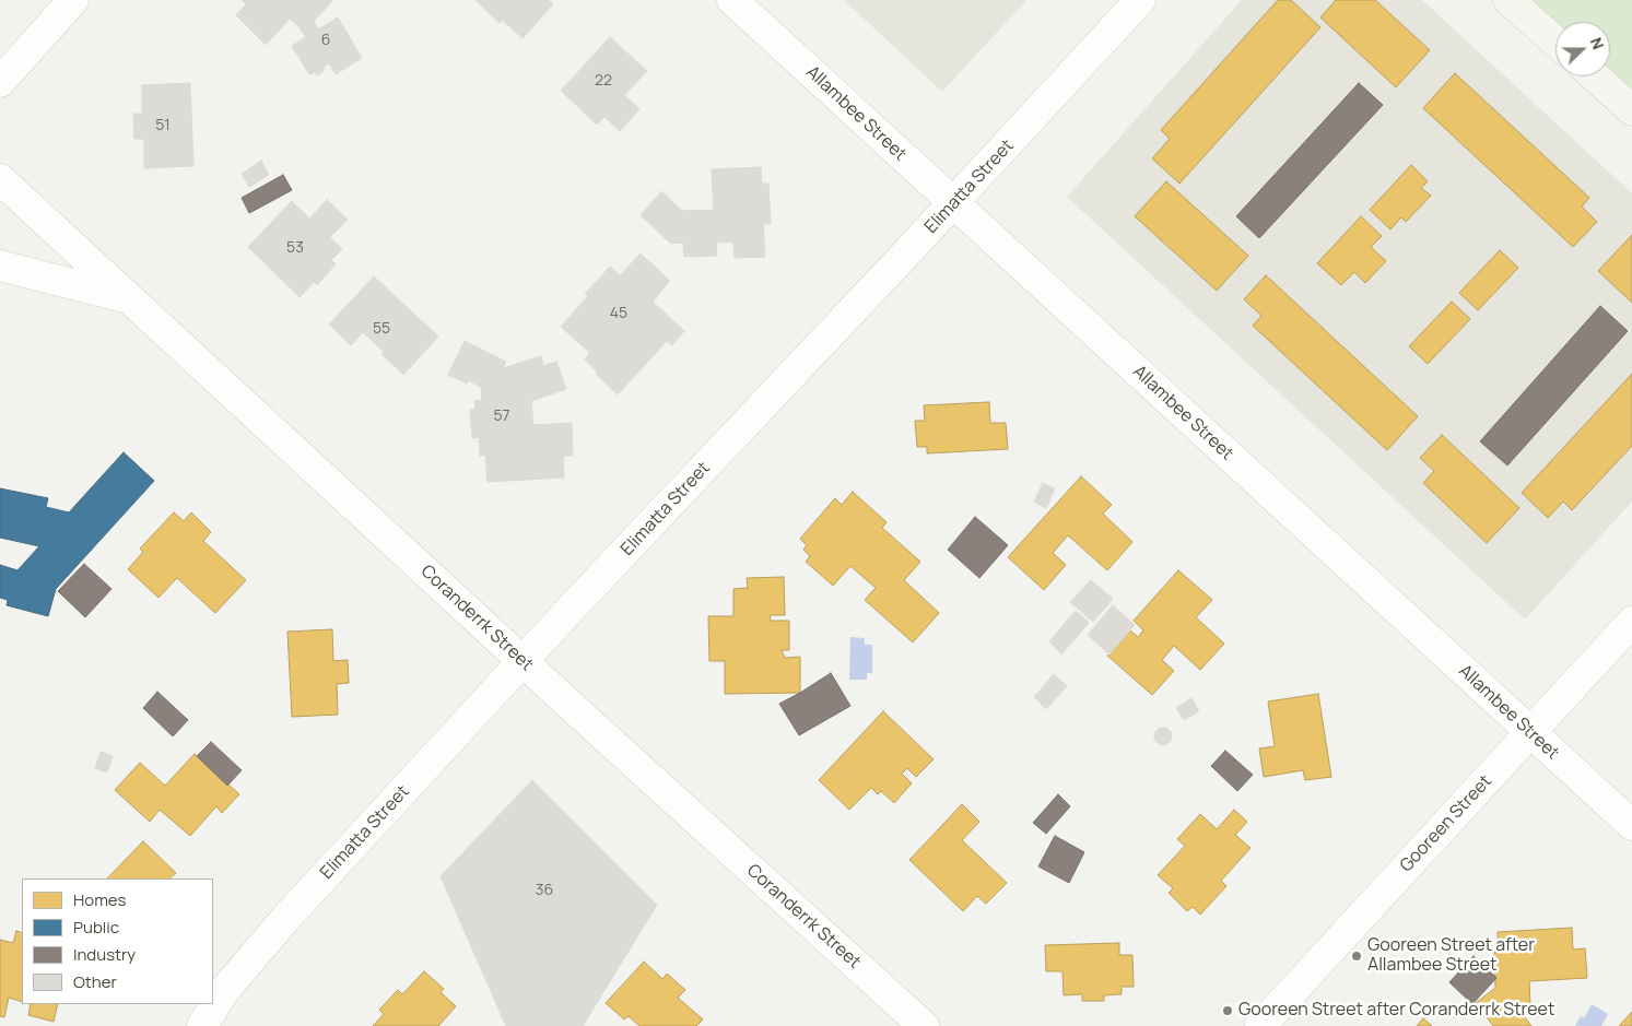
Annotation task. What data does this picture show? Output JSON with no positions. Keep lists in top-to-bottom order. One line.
{"streets":{"street":["Allambee Street","Elimatta Street","Coranderrk Street","Gooreen Street"]},"crossings":[["Allambee Street","Elimatta Street"],["Allambee Street","Gooreen Street"],["Elimatta Street","Coranderrk Street"]],"places":["Gooreen Street after Allambee Street","Gooreen Street after Coranderrk Street"],"house_numbers":["6","22","51","53","45","55","57","36"],"legend":["Homes","Public","Industry","Other"],"north":"right"}
